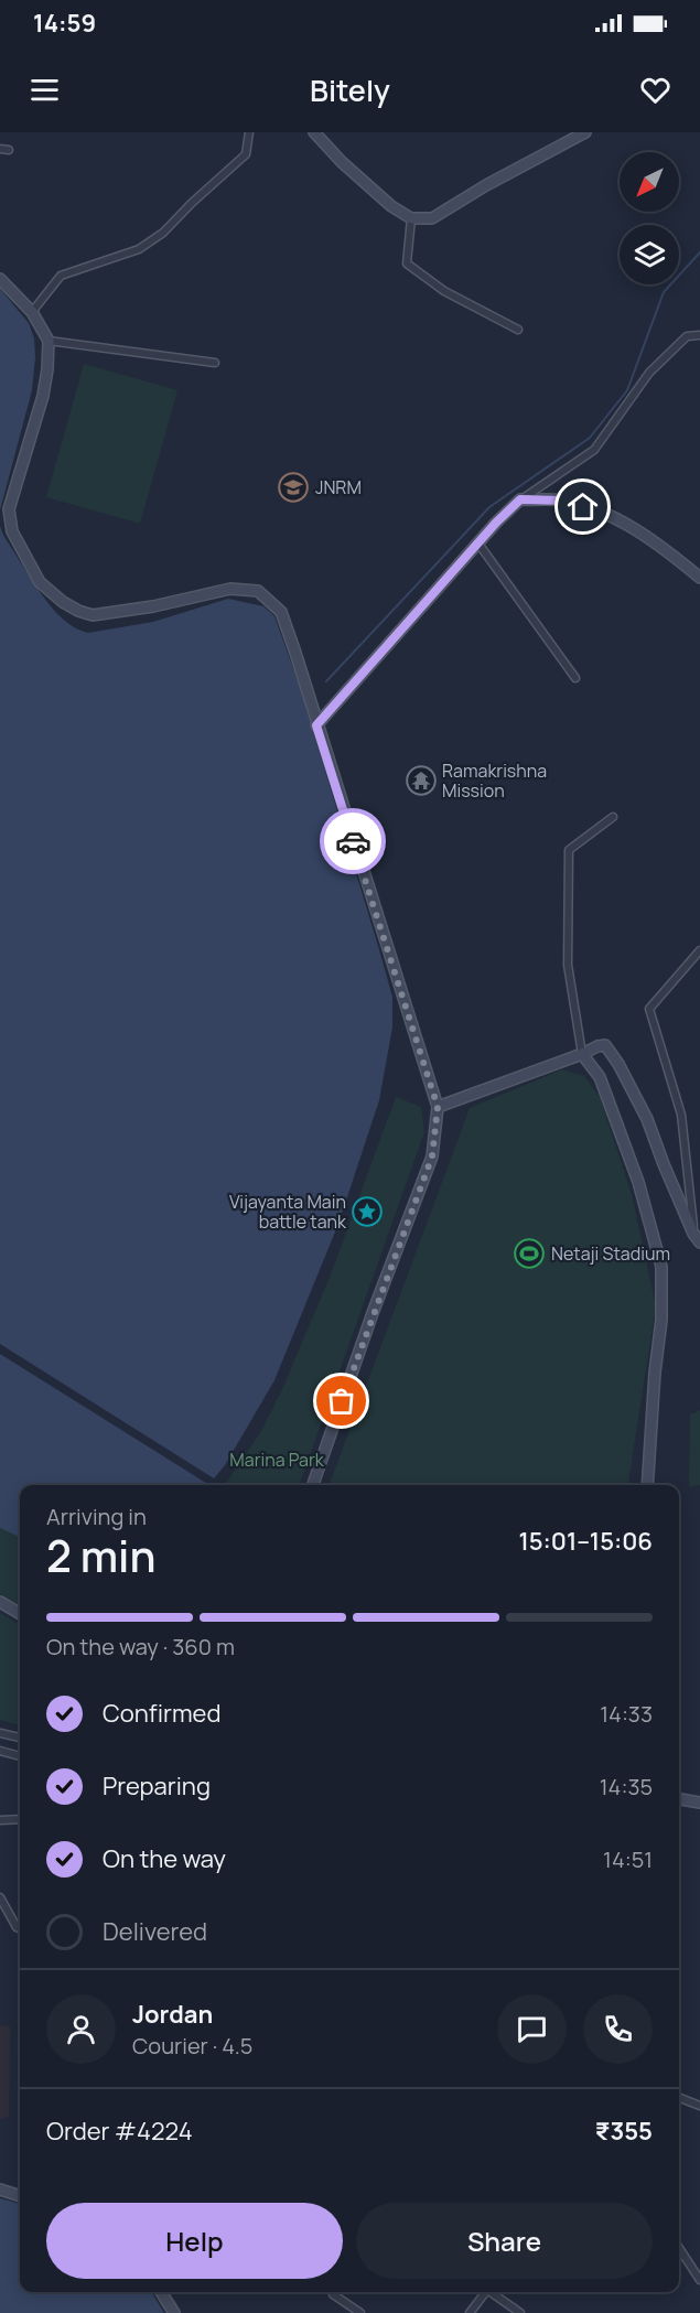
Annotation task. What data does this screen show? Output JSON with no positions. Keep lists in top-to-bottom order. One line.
{"parks":["Marina Park"],"places":{"school or university":["JNRM"],"temple":["Ramakrishna Mission"],"place":["Vijayanta Main battle tank"],"sports":["Netaji Stadium"]},"north":"bottom left","page":{"status":"14:59","header":"Bitely","heading":["2 min","Arriving in","15:01–15:06"],"panel":["Jordan","Courier · 4.5","Order #4224","₹355"],"bar":"On the way · 360 m","list":[["Confirmed","14:33"],["Preparing","14:35"],["On the way","14:51"],"Delivered"],"buttons":["Help","Share"]}}
